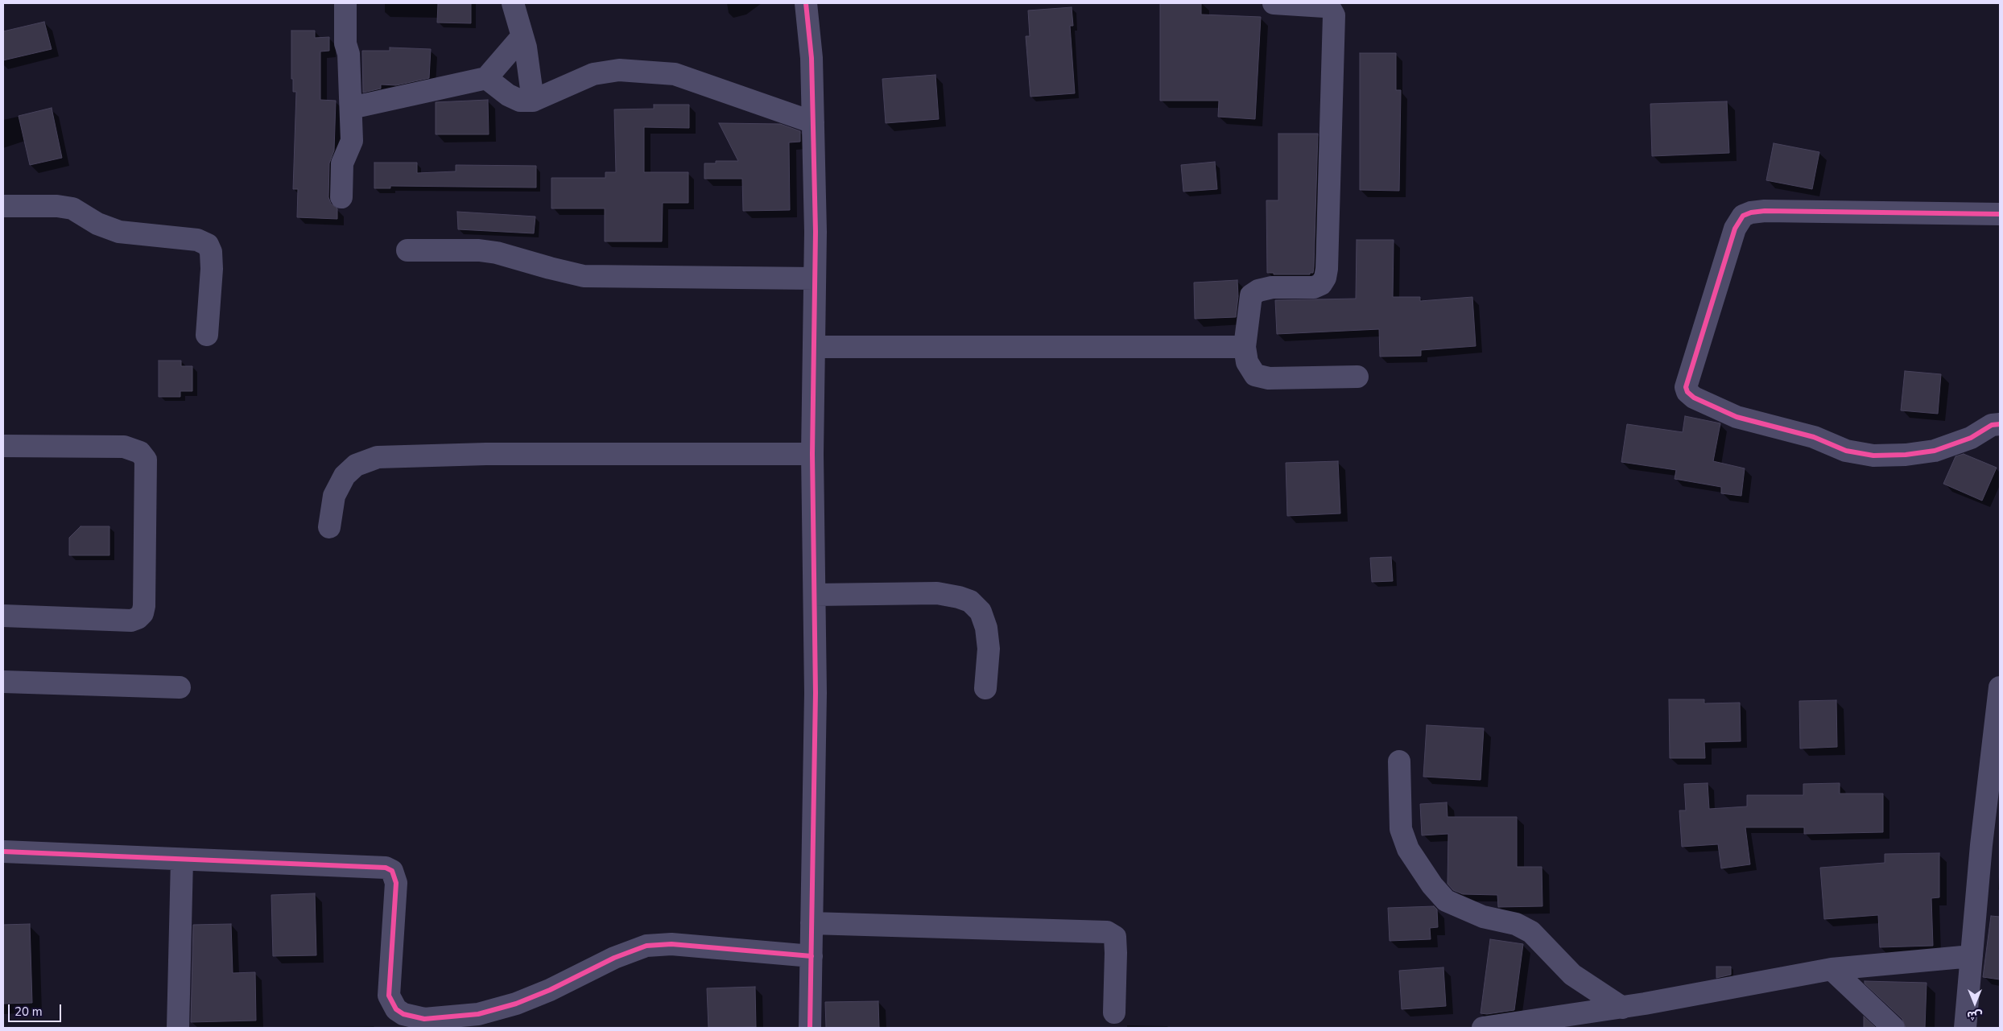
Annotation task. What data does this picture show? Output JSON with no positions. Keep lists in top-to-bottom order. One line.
{"scale_bar":"20 m","north":"bottom"}
